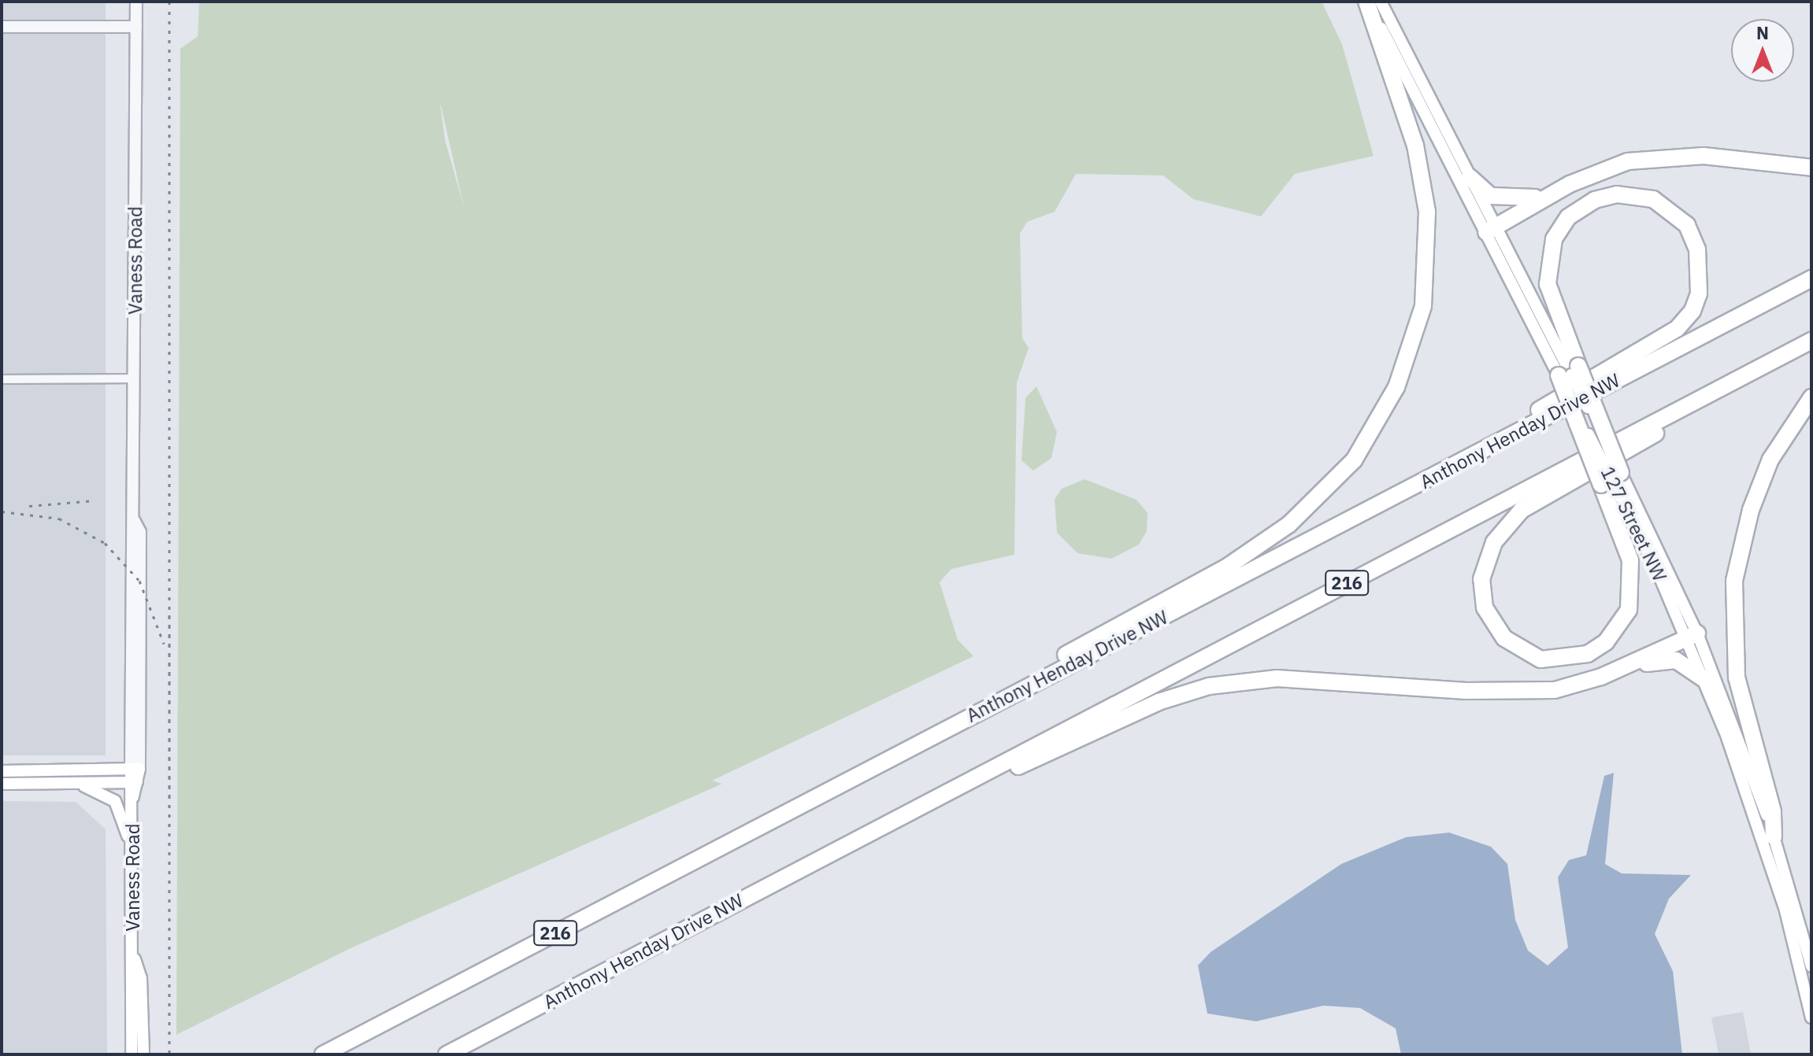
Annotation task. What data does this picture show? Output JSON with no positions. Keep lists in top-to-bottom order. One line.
{"streets":{"highway":["Anthony Henday Drive NW","216"],"main road":["Vaness Road","127 Street NW"]},"north":"top"}
